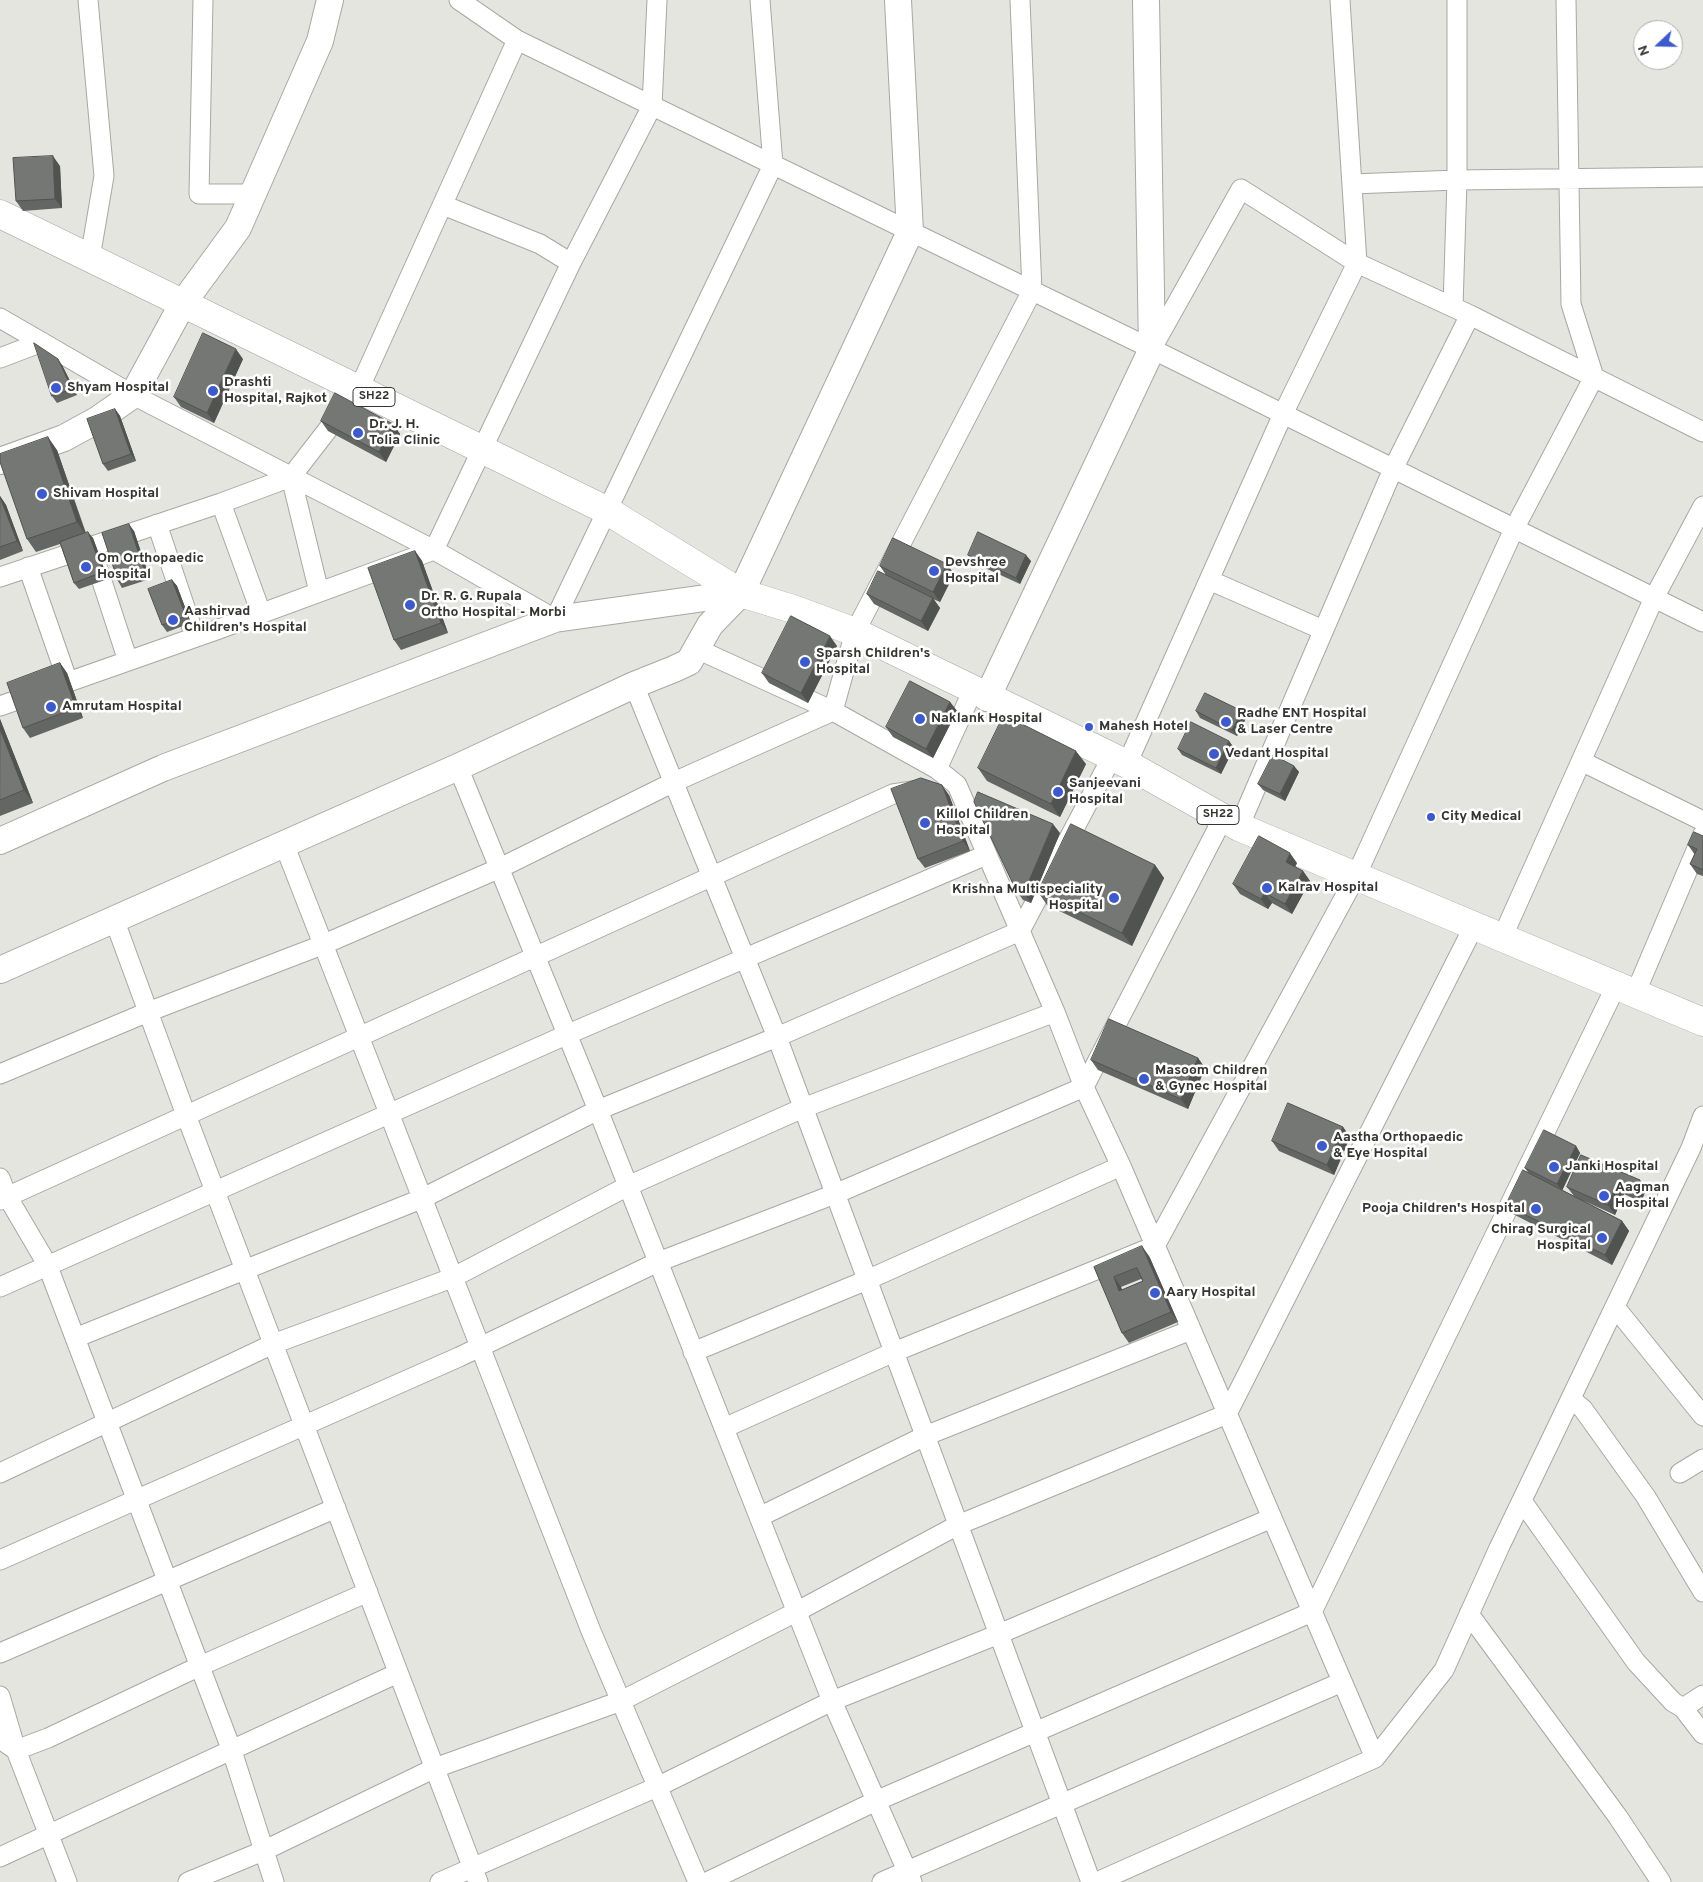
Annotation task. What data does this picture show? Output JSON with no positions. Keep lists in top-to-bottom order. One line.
{"streets":{"main road":["SH22"]},"places":["Shyam Hospital","Drashti Hospital, Rajkot","Dr. J. H. Tolia Clinic","Shivam Hospital","Om Orthopaedic Hospital","Devshree Hospital","Dr. R. G. Rupala Ortho Hospital - Morbi","Aashirvad Children's Hospital","Sparsh Children's Hospital","Amrutam Hospital","Naklank Hospital","Radhe ENT Hospital & Laser Centre","Mahesh Hotel","Vedant Hospital","Sanjeevani Hospital","City Medical","Killol Children Hospital","Kalrav Hospital","Krishna Multispeciality Hospital","Masoom Children & Gynec Hospital","Aastha Orthopaedic & Eye Hospital","Janki Hospital","Aagman Hospital","Pooja Children's Hospital","Chirag Surgical Hospital","Aary Hospital"],"north":"left"}
